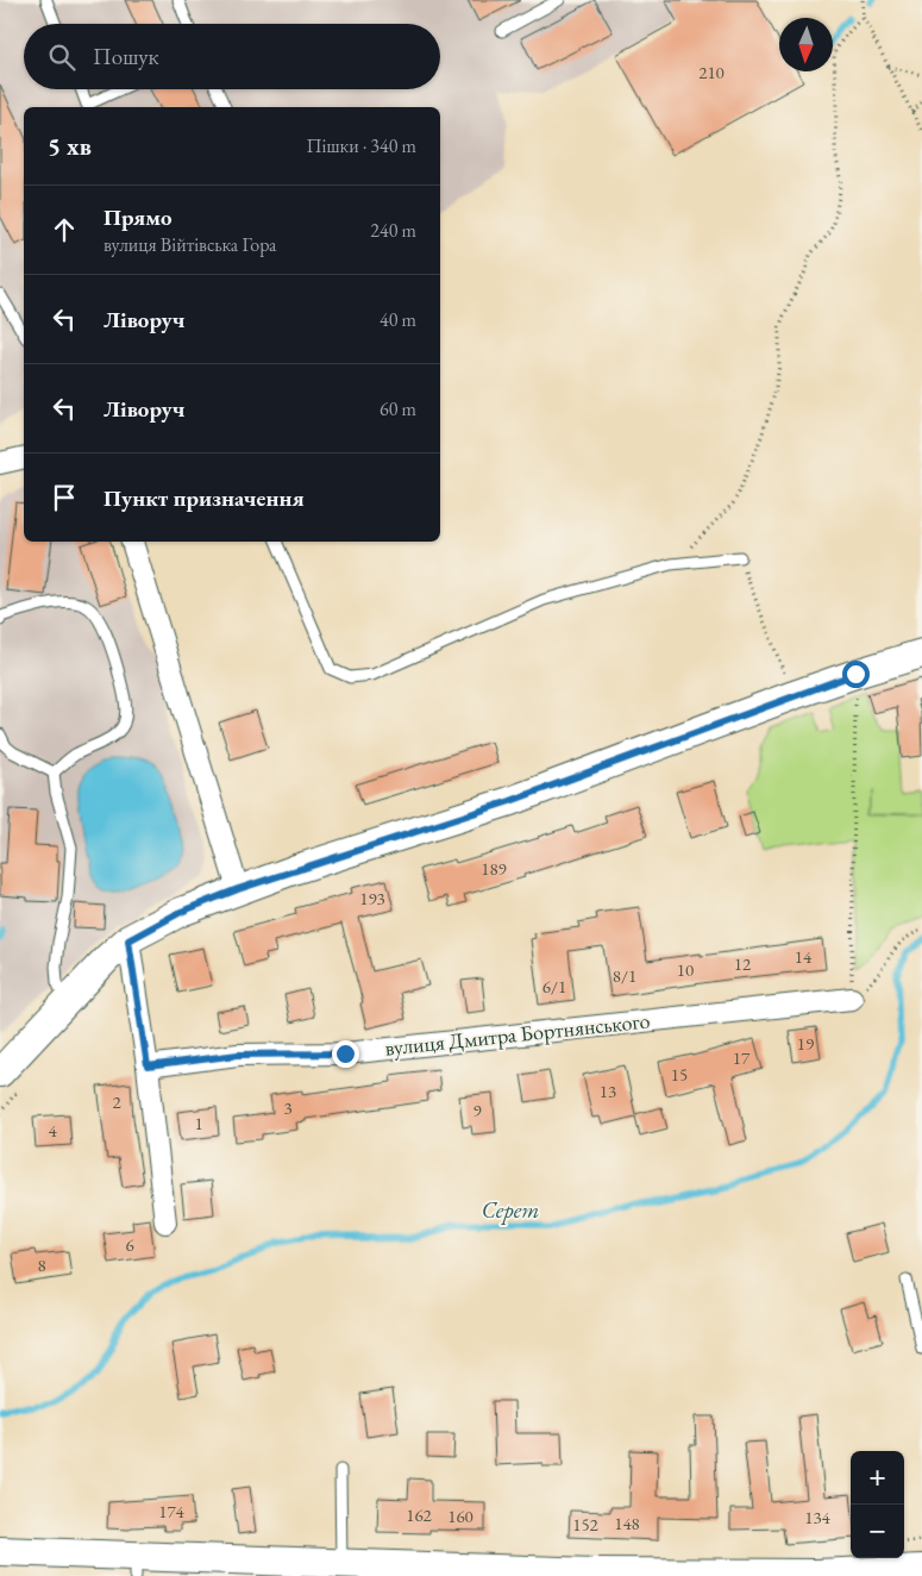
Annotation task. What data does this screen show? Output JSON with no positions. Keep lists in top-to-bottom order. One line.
{"streets":{"street":["вулиця Дмитра Бортнянського"]},"water":["Серет"],"house_numbers":["210","189","193","14","12","10","8/1","6/1","19","17","15","13","2","3","9","1","4","6","8","174","162","160","134","148","152"],"north":"bottom","page":{"search":"Пошук","heading":["5 хв","Пішки · 340 m"],"list":[["Прямо","вулиця Війтівська Гора","240 m"],["Ліворуч","40 m"],["Ліворуч","60 m"],"Пункт призначення"],"map_buttons":["+","−"]}}
